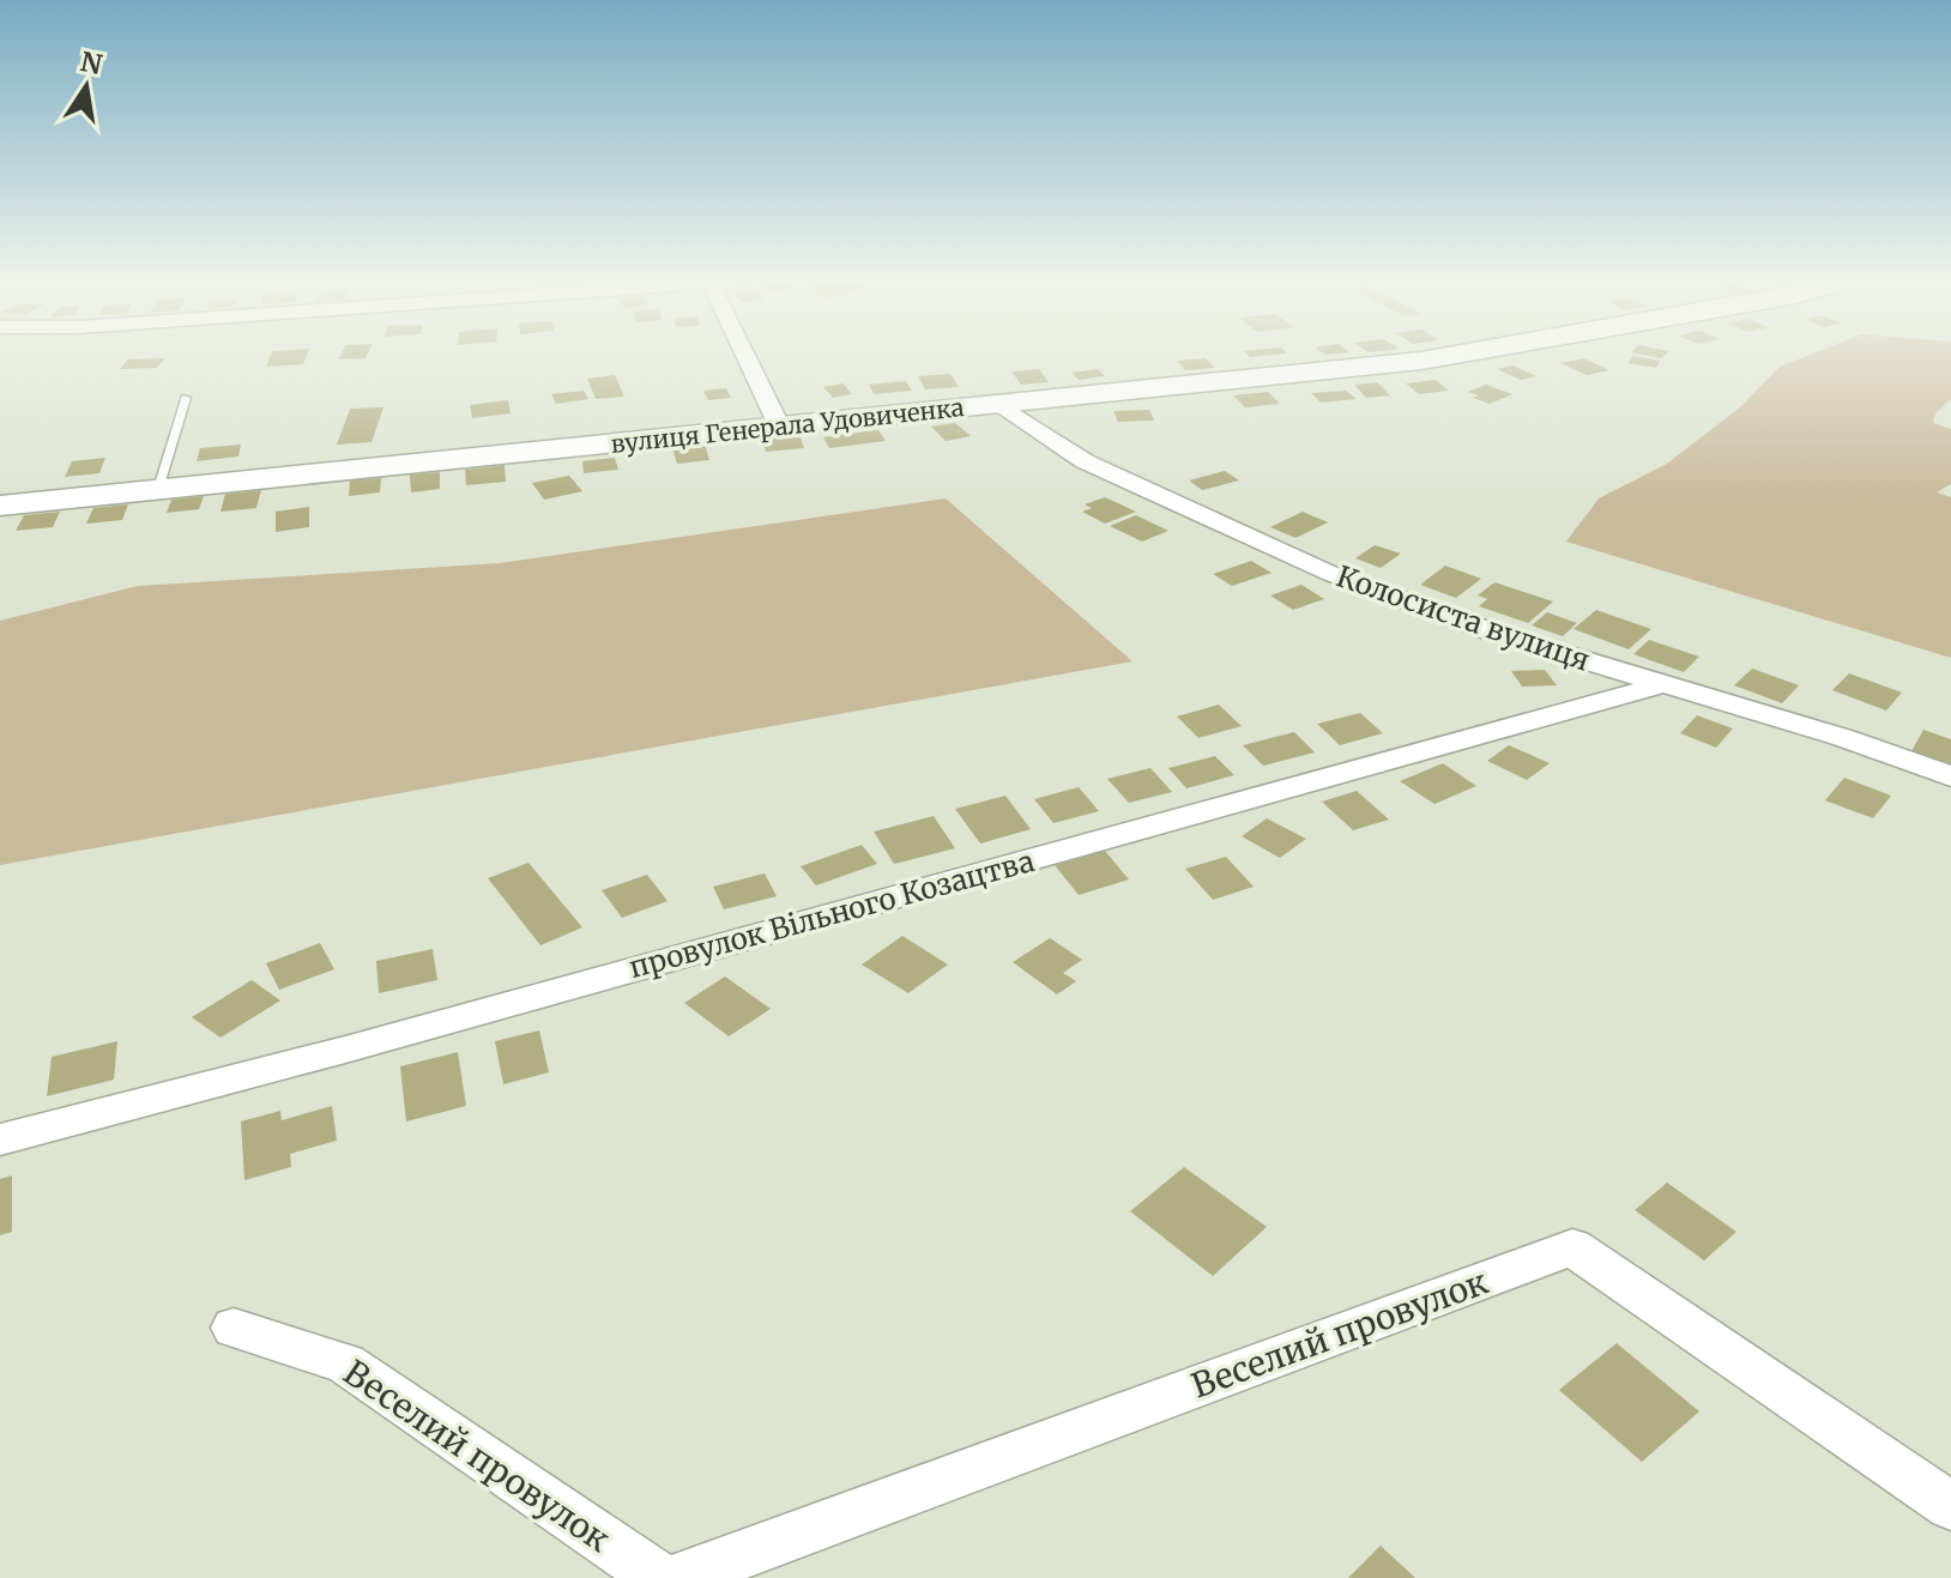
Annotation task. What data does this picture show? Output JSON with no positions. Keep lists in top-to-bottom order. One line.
{"streets":{"main road":["вулиця Генерала Удовиченка"],"street":["Колосиста вулиця","провулок Вільного Козацтва","Веселий провулок"]},"crossings":[["вулиця Генерала Удовиченка","Колосиста вулиця"],["Колосиста вулиця","провулок Вільного Козацтва"]],"north":"top"}
